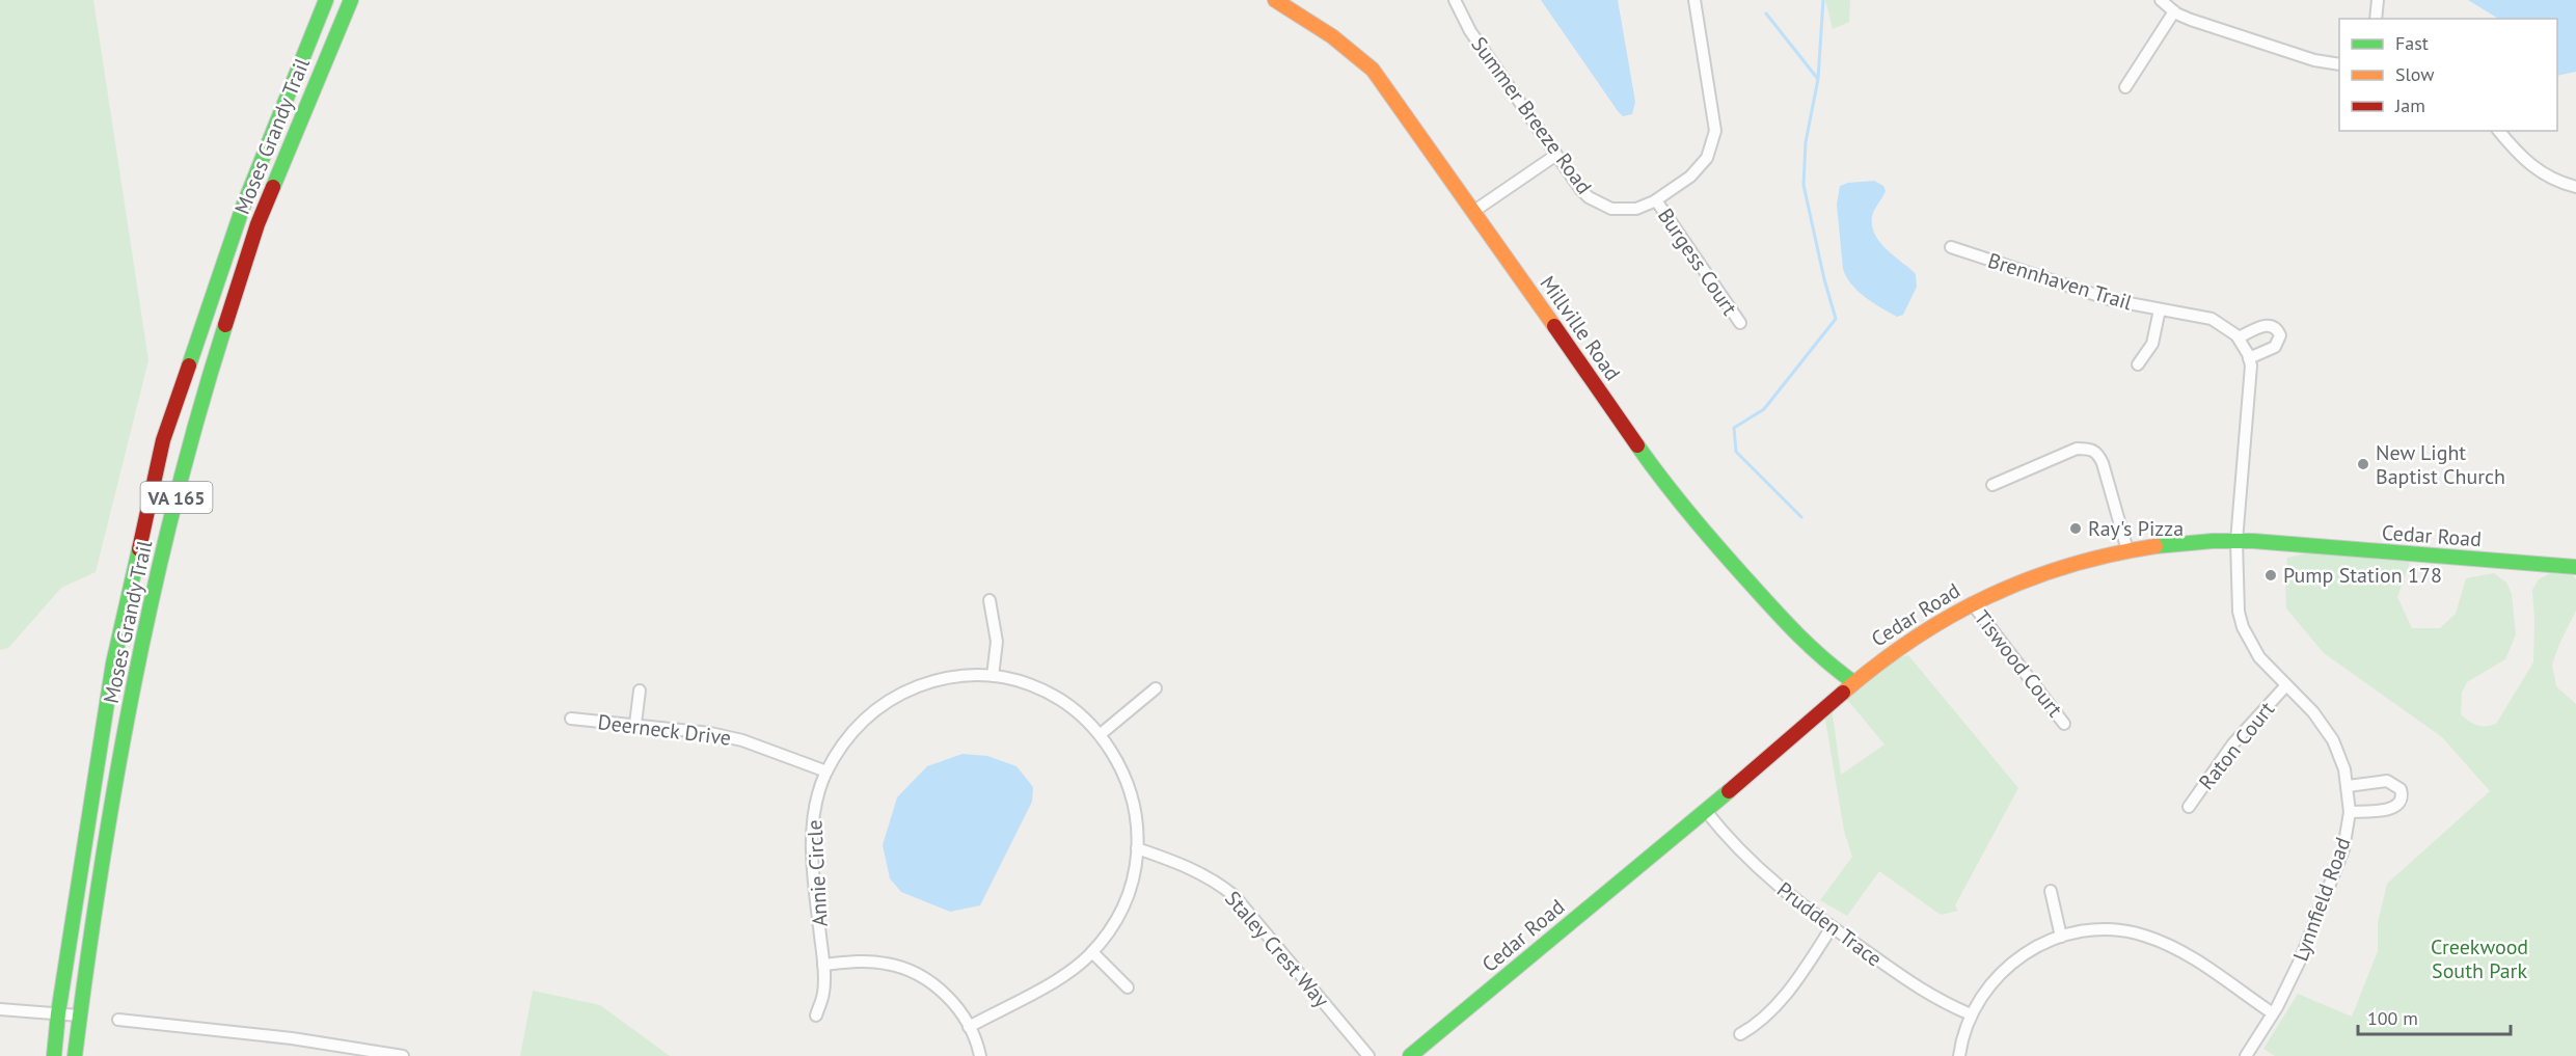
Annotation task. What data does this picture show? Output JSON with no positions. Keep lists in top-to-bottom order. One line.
{"streets":{"street":["Summer Breeze Road","Moses Grandy Trail","Burgess Court","Brennhaven Trail","Millville Road","VA 165","Cedar Road","Tiswood Court","Deerneck Drive","Raton Court","Annie Circle","Lynnfield Road","Prudden Trace","Staley Crest Way"]},"crossings":[["Summer Breeze Road","Burgess Court"],["Brennhaven Trail","Cedar Road"],["Brennhaven Trail","Lynnfield Road"],["Millville Road","Cedar Road"],["Cedar Road","Tiswood Court"],["Cedar Road","Lynnfield Road"],["Cedar Road","Prudden Trace"],["Deerneck Drive","Annie Circle"],["Raton Court","Lynnfield Road"],["Annie Circle","Staley Crest Way"]],"parks":["Creekwood South Park"],"places":["New Light Baptist Church","Ray's Pizza","Pump Station 178"],"legend":["Fast","Slow","Jam"],"scale_bar":"100 m"}
